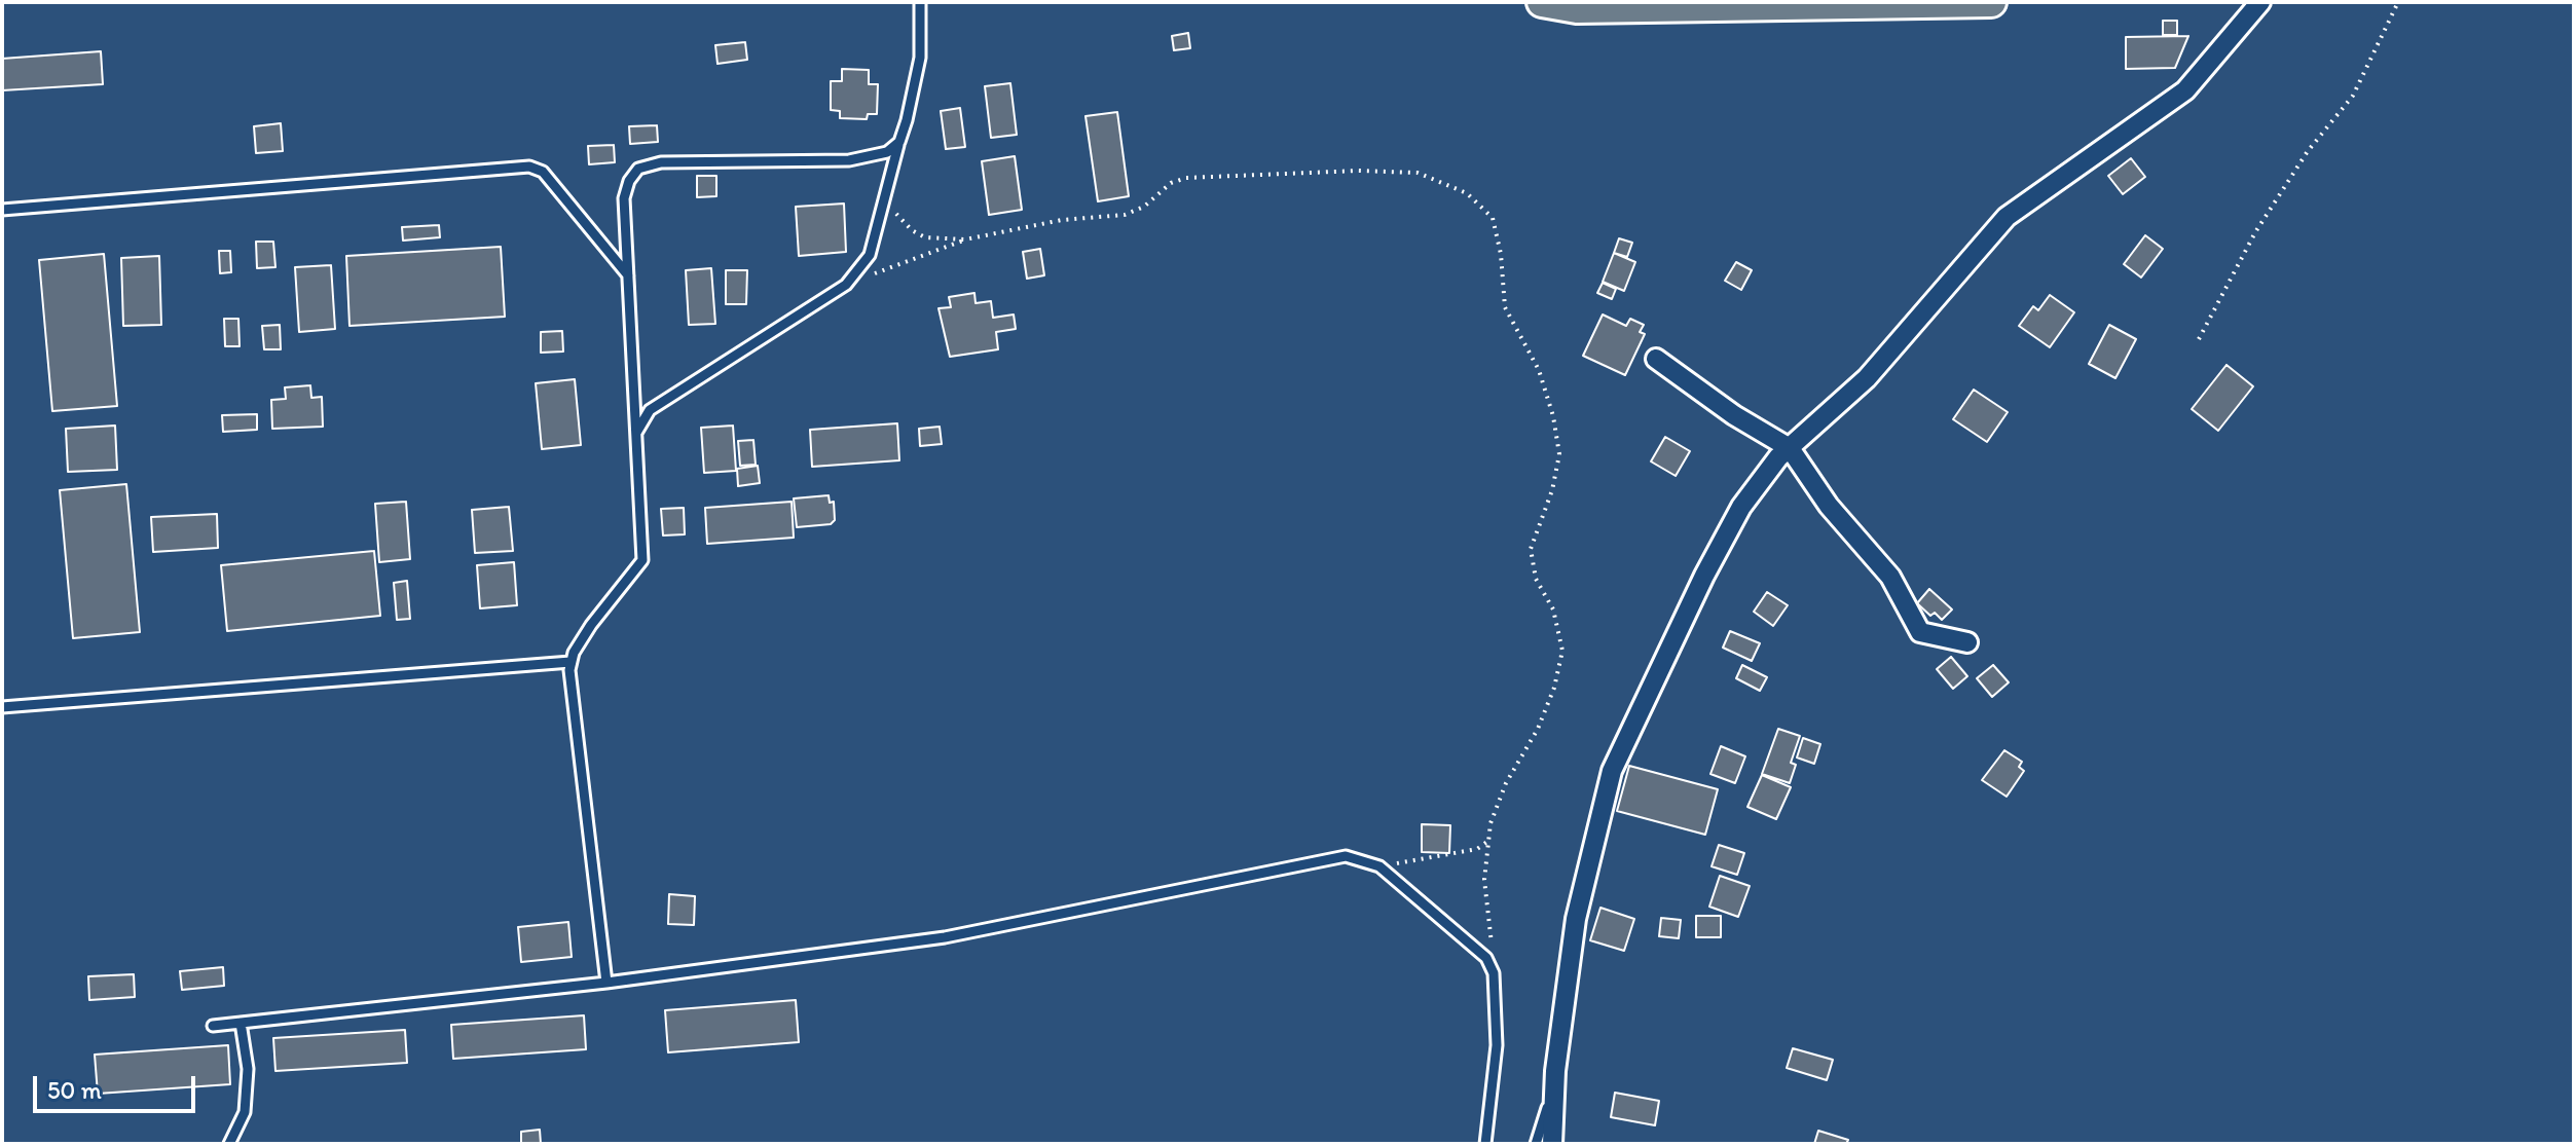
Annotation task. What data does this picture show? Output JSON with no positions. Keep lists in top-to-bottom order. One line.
{"scale_bar":"50 m"}
